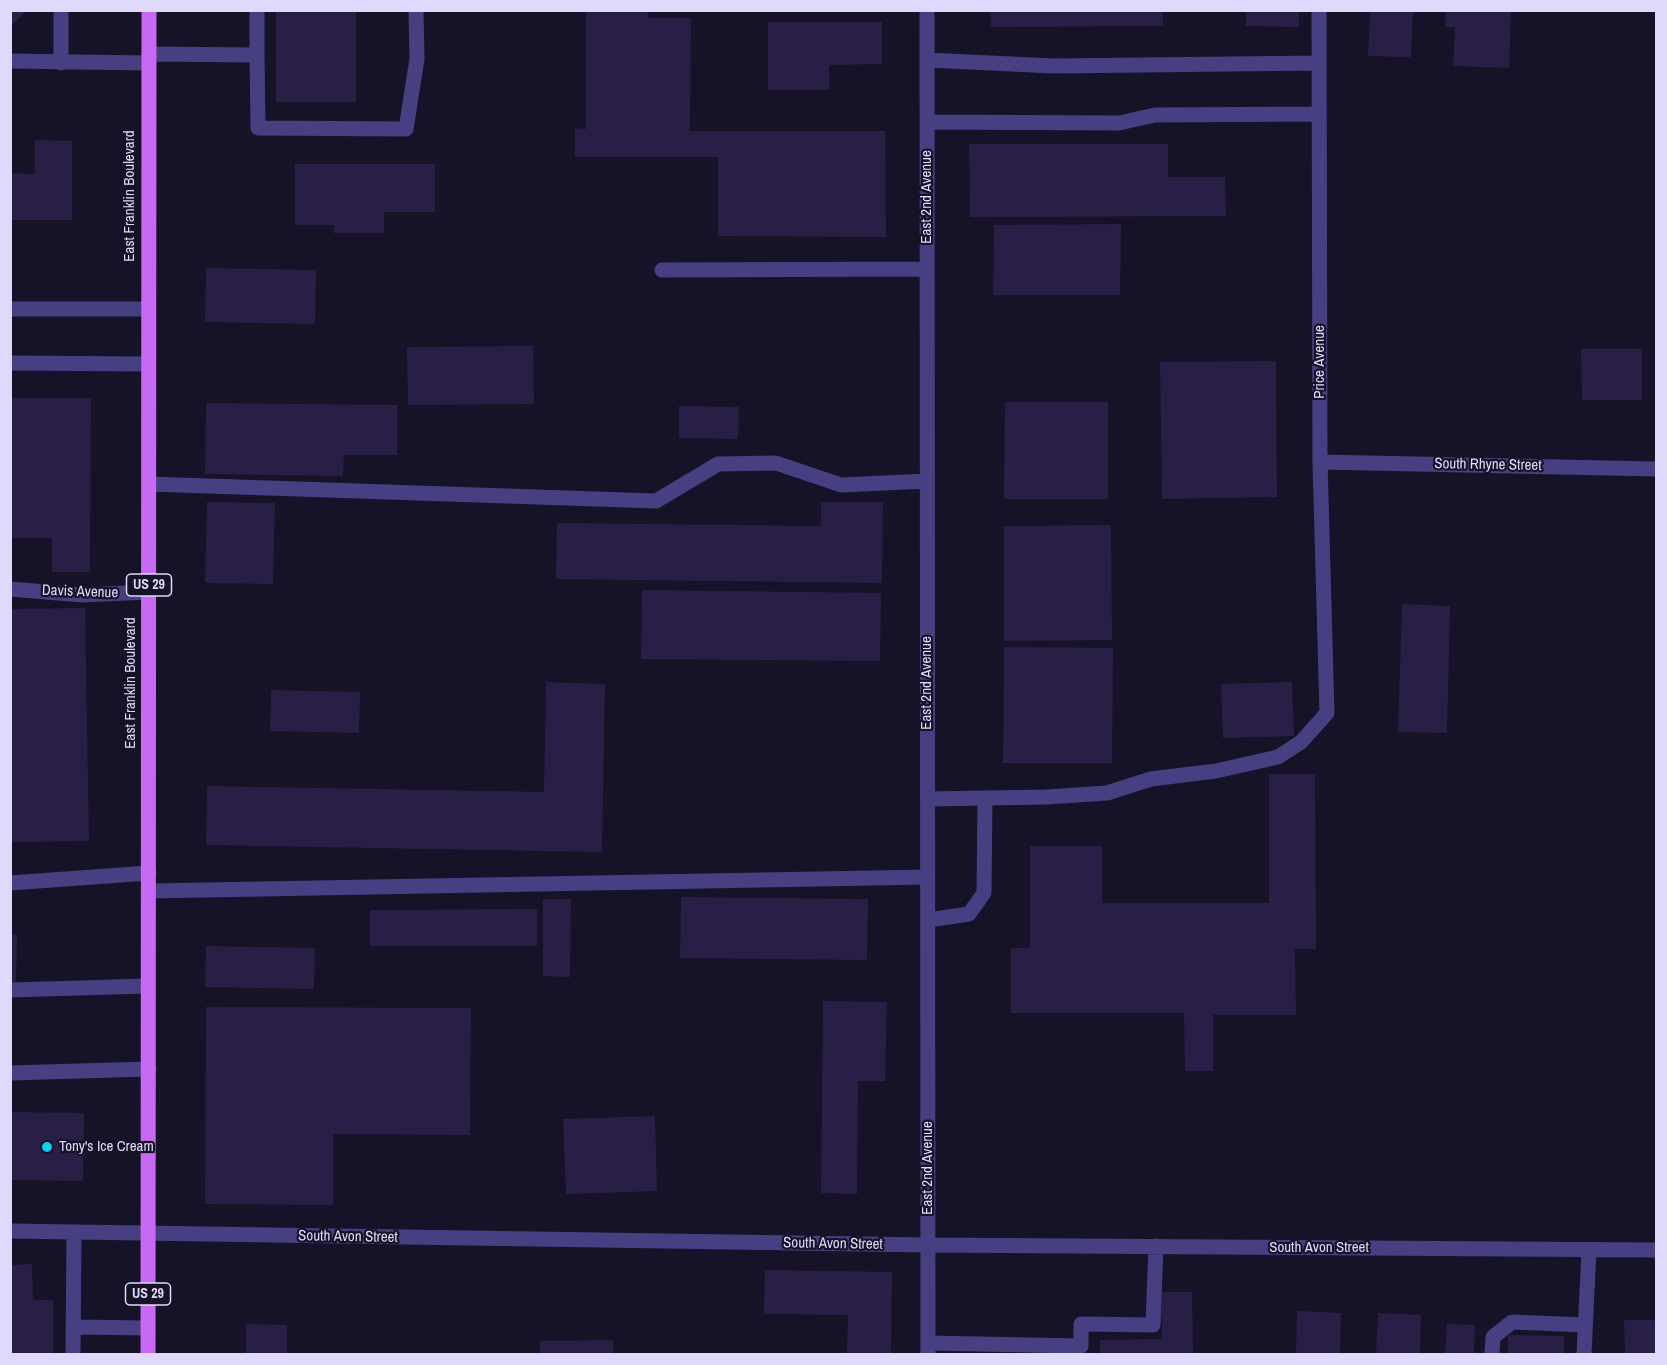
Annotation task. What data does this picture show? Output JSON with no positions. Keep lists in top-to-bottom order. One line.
{"streets":{"main road":["East Franklin Boulevard","US 29"],"street":["East 2nd Avenue","Price Avenue","South Rhyne Street","Davis Avenue","South Avon Street"]},"crossings":[["East Franklin Boulevard","Davis Avenue"],["East Franklin Boulevard","South Avon Street"],["East 2nd Avenue","South Avon Street"],["Price Avenue","South Rhyne Street"]],"places":["Tony's Ice Cream"]}
